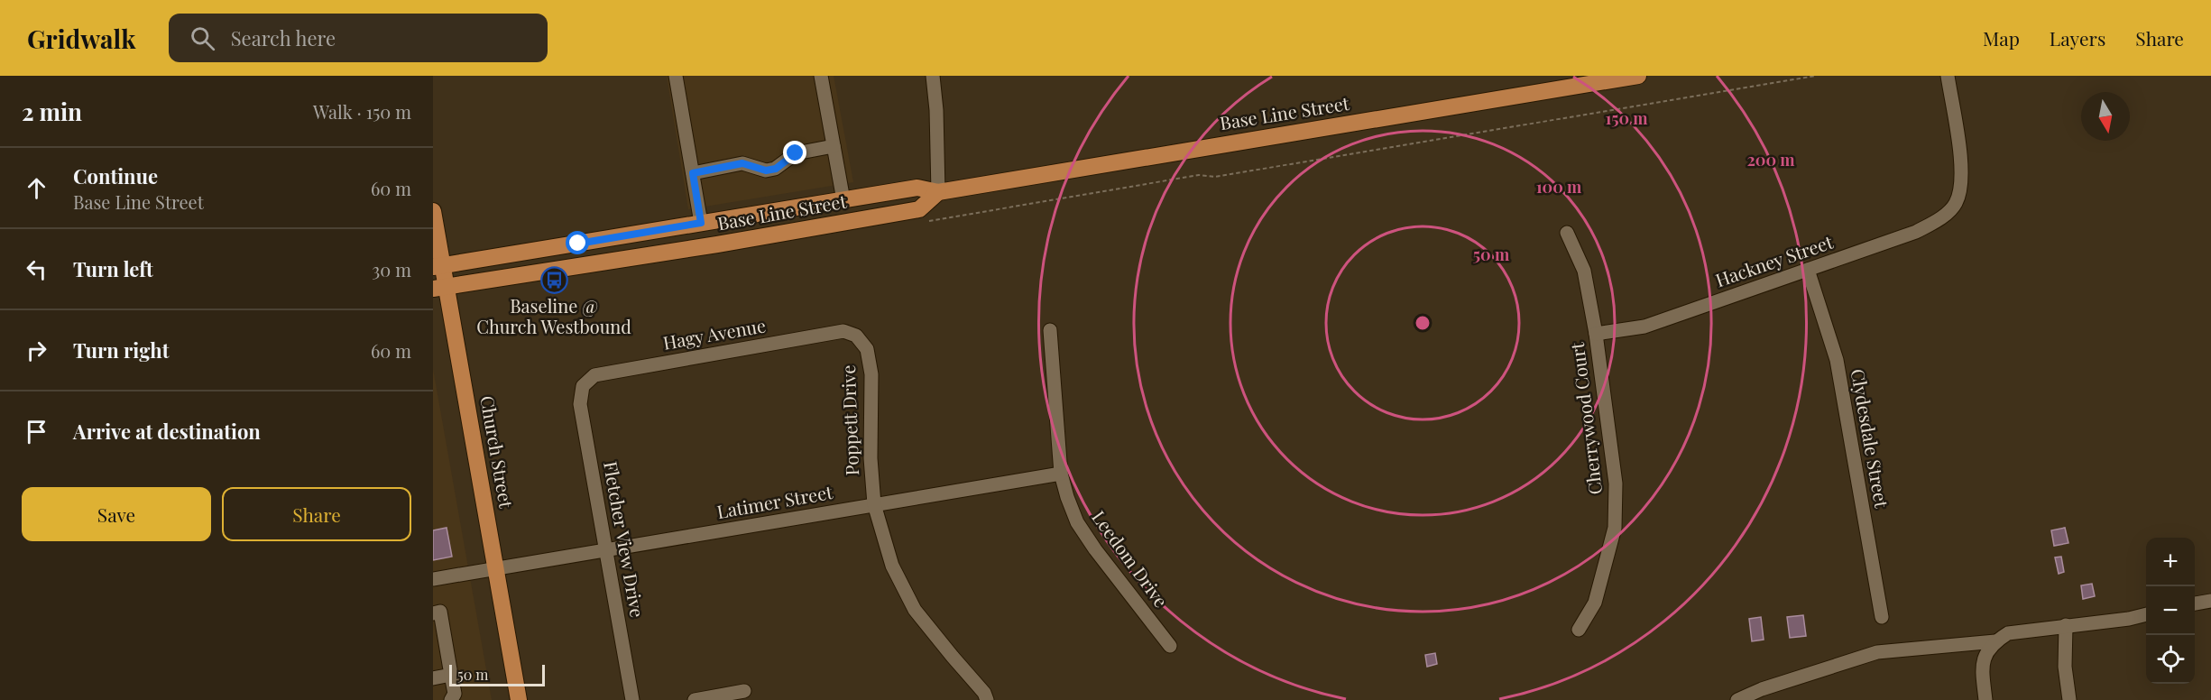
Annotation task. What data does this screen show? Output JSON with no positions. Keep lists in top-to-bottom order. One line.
{"streets":{"main road":["Base Line Street","Church Street"],"street":["Hackney Street","Hagy Avenue","Cherrywood Court","Poppett Drive","Clydesdale Street","Latimer Street","Fletcher View Drive","Leedom Drive"]},"crossings":[["Base Line Street","Church Street"],["Hackney Street","Cherrywood Court"],["Hackney Street","Clydesdale Street"],["Hagy Avenue","Poppett Drive"],["Hagy Avenue","Fletcher View Drive"],["Poppett Drive","Latimer Street"],["Church Street","Latimer Street"],["Latimer Street","Fletcher View Drive"],["Latimer Street","Leedom Drive"]],"places":{"bus stop":["Baseline @ Church Westbound"]},"scale_bar":"50 m","north":"bottom","page":{"header":"Gridwalk","search":"Search here","nav":["Map","Layers","Share"],"heading":["2 min","Walk · 150 m"],"list":[["Continue","Base Line Street","60 m"],["Turn left","30 m"],["Turn right","60 m"],"Arrive at destination"],"buttons":["Save","Share"],"map_buttons":["+","−"],"scale":"50 m"},"rings":["150 m","200 m","100 m","50 m"]}
